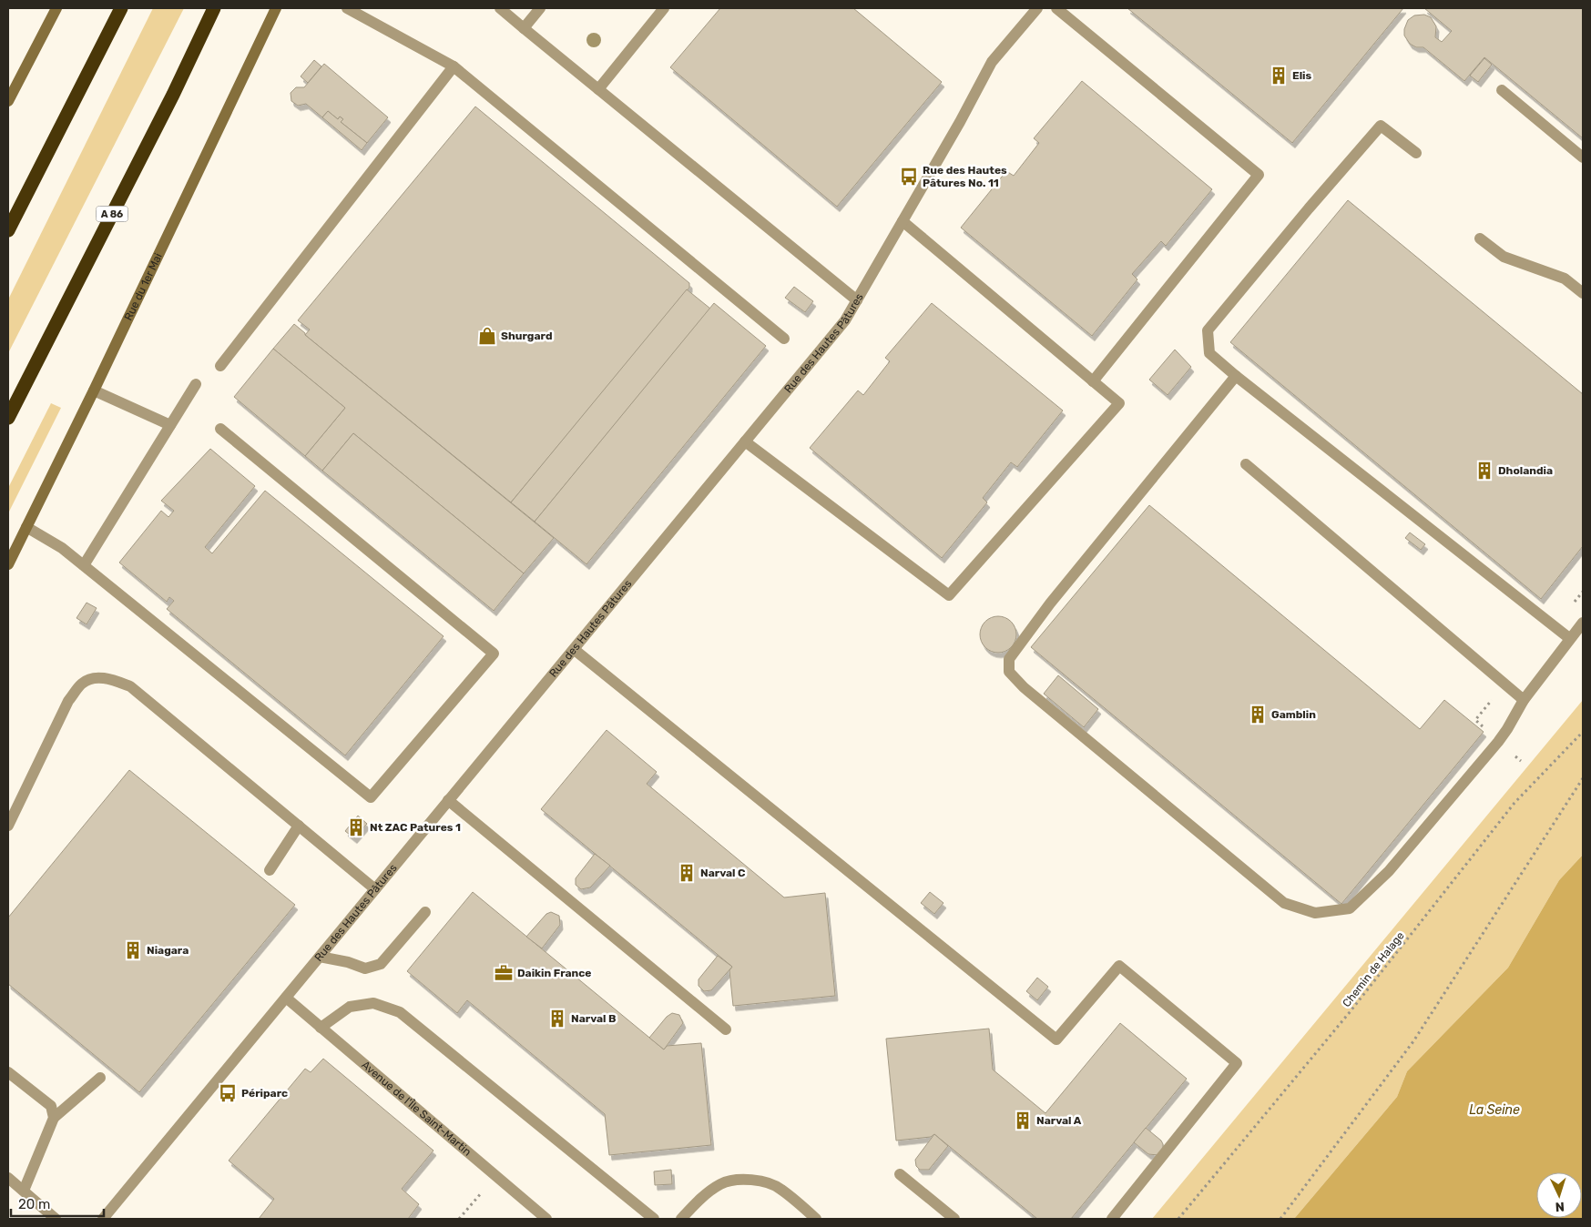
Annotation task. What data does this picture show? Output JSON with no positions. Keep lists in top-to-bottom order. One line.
{"streets":{"highway":["A 86"],"main road":["Rue du 1er Mai"],"street":["Rue des Hautes Pâtures","Avenue de l'Île Saint-Martin"],"path":["Chemin de Halage"]},"crossings":[["Rue des Hautes Pâtures","Avenue de l'Île Saint-Martin"]],"water":["La Seine"],"places":{"building":["Elis","Dholandia","Gamblin","Nt ZAC Patures 1","Narval C","Niagara","Narval B","Narval A"],"bus stop":["Rue des Hautes Pâtures No. 11","Périparc"],"shop":["Shurgard"],"office":["Daikin France"]},"scale_bar":"20 m","north":"bottom"}
